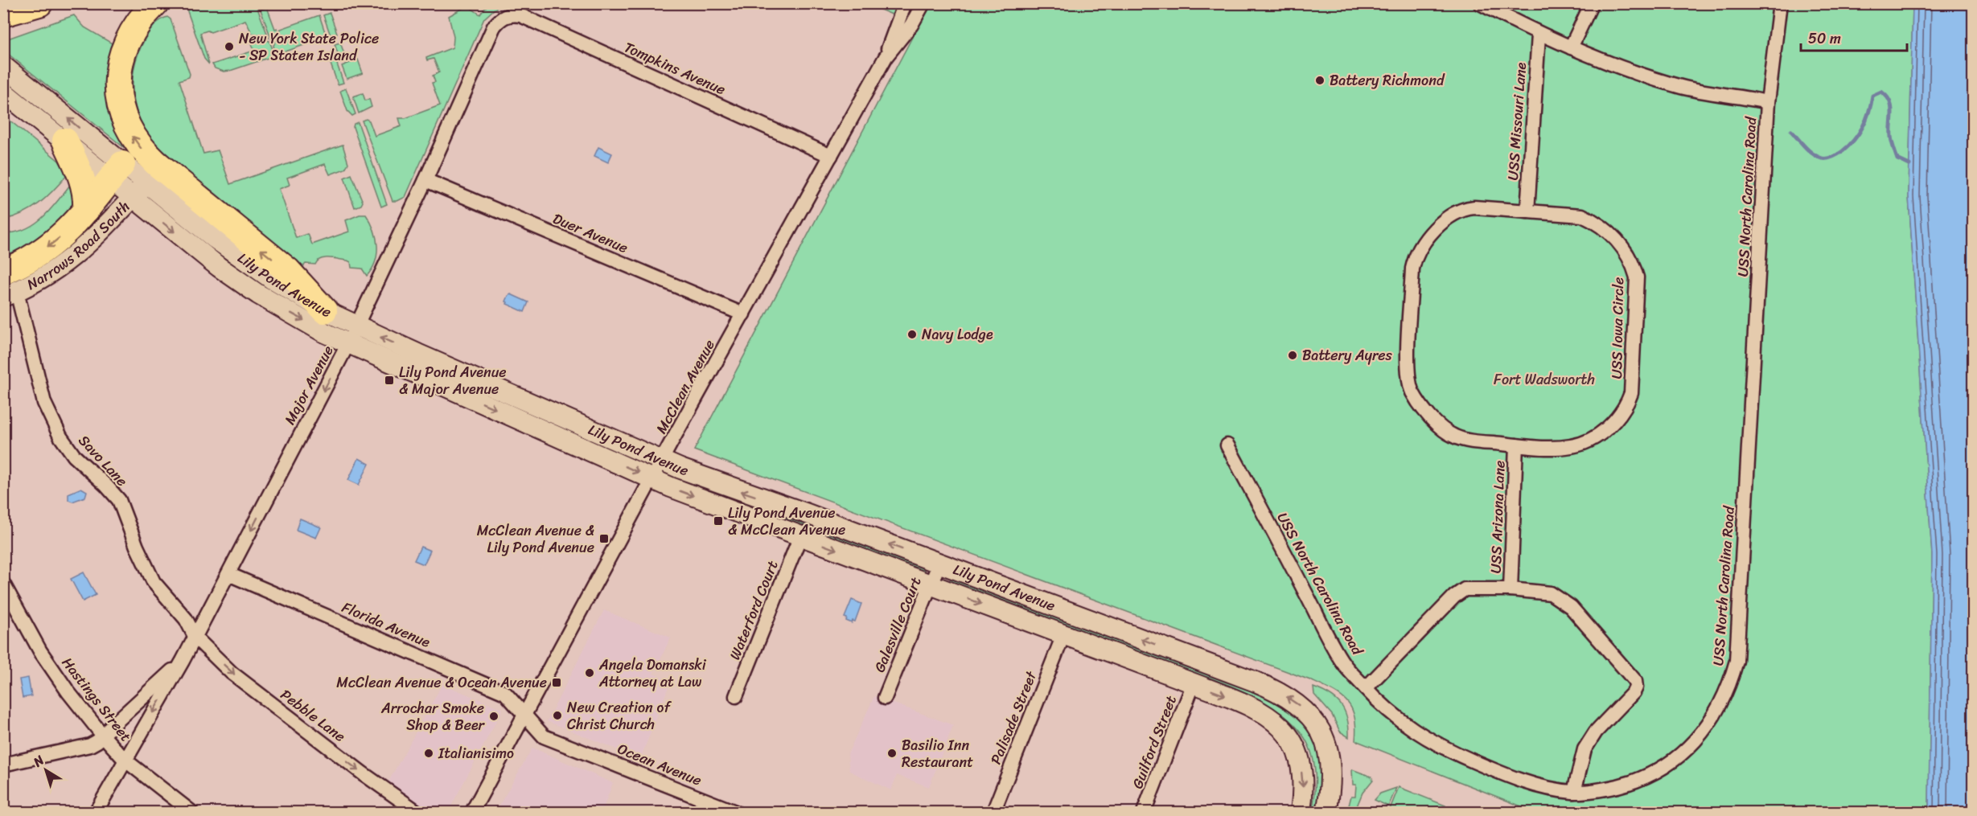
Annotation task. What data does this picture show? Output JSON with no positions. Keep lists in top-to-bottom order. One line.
{"streets":{"main road":["Narrows Road South","Lily Pond Avenue"],"street":["Tompkins Avenue","USS Missouri Lane","USS North Carolina Road","Duer Avenue","USS Iowa Circle","Major Avenue","McClean Avenue","Savo Lane","USS Arizona Lane","Waterford Court","Florida Avenue","Galesville Court","Hastings Street","Pebble Lane","Palisade Street","Guilford Street","Ocean Avenue"]},"crossings":[["Tompkins Avenue","Major Avenue"],["Tompkins Avenue","McClean Avenue"],["USS Missouri Lane","USS Iowa Circle"],["Duer Avenue","Major Avenue"],["Duer Avenue","McClean Avenue"],["Narrows Road South","Lily Pond Avenue"],["Narrows Road South","Savo Lane"],["Lily Pond Avenue","Major Avenue"],["Lily Pond Avenue","McClean Avenue"],["Lily Pond Avenue","Waterford Court"],["Lily Pond Avenue","Galesville Court"],["Lily Pond Avenue","Palisade Street"],["Lily Pond Avenue","Guilford Street"],["USS Iowa Circle","USS Arizona Lane"],["Major Avenue","Savo Lane"],["Major Avenue","Florida Avenue"],["Major Avenue","Hastings Street"],["Major Avenue","Pebble Lane"],["McClean Avenue","Florida Avenue"],["McClean Avenue","Ocean Avenue"],["Savo Lane","Pebble Lane"],["Florida Avenue","Ocean Avenue"]],"one_way":["Pebble Lane"],"parks":["Fort Wadsworth"],"places":{"other":["New York State Police - SP Staten Island","Battery Richmond","Navy Lodge","Battery Ayres","Angela Domanski Attorney at Law","New Creation of Christ Church","Arrochar Smoke Shop & Beer","Italianisimo","Basilio Inn Restaurant"],"transit":["Lily Pond Avenue & Major Avenue","Lily Pond Avenue & McClean Avenue","McClean Avenue & Lily Pond Avenue","McClean Avenue & Ocean Avenue"]},"scale_bar":"50 m","north":"top left"}
